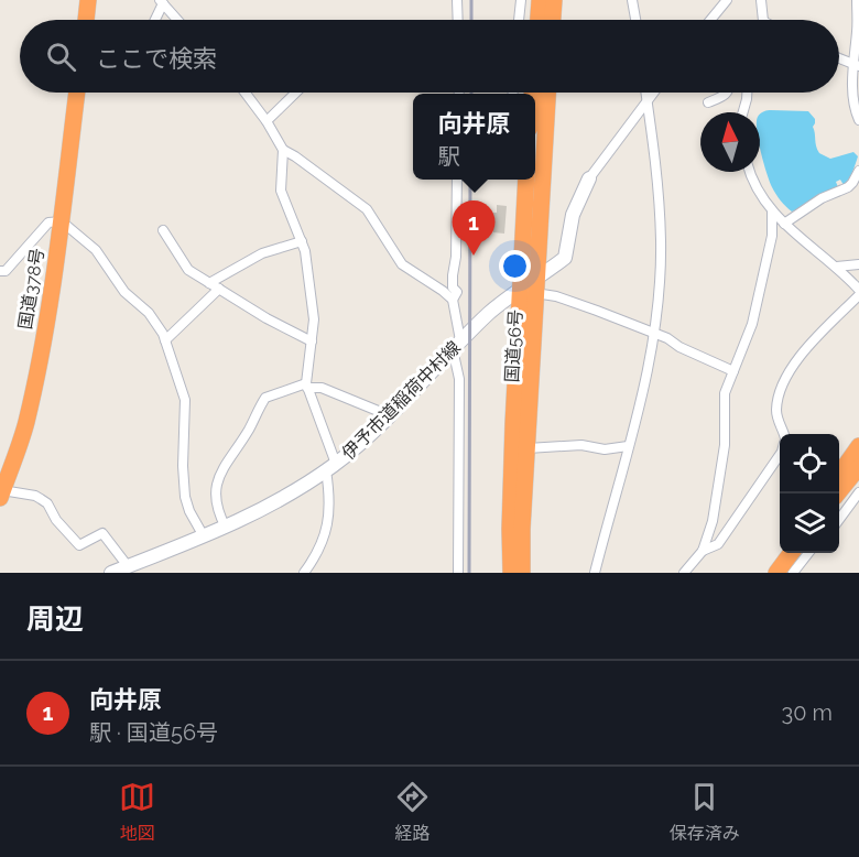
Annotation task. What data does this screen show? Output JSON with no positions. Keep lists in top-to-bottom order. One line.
{"streets":{"highway":["国道378号","国道56号"],"street":["伊予市道稲荷中村線"]},"crossings":[["国道56号","伊予市道稲荷中村線"]],"north":"top","page":{"search":"ここで検索","popup":["向井原","駅"],"pins":"1","heading":"周辺","list":[{"mark":"1","name":"向井原","note":"駅 · 国道56号","value":"30 m"}],"nav":["地図","経路","保存済み"]}}
